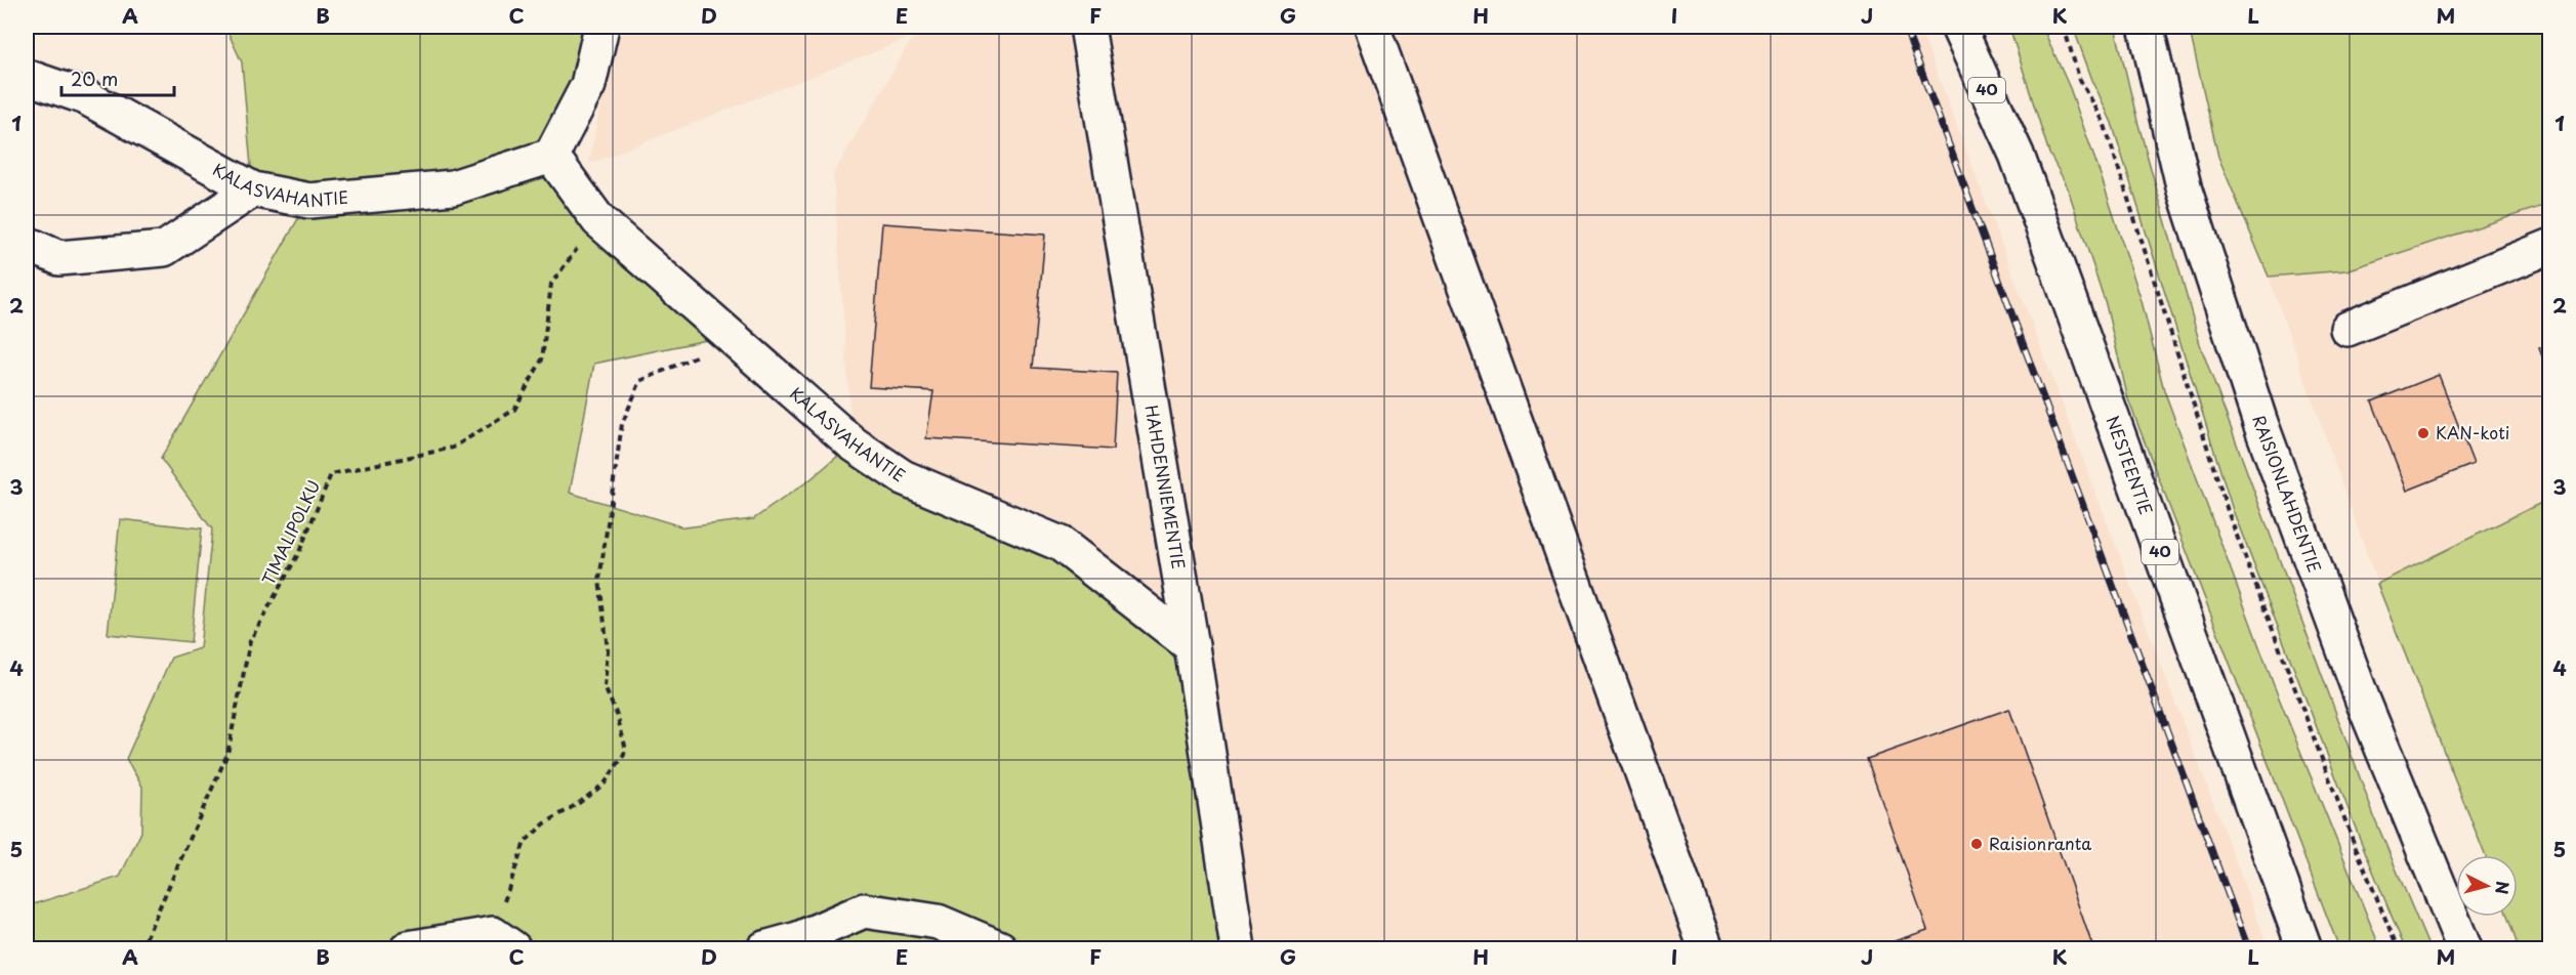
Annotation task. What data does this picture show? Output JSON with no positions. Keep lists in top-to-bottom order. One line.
{"streets":{"street":["40","KALASVAHANTIE","NESTEENTIE","HAHDENNIEMENTIE","RAISIONLAHDENTIE"],"path":["TIMALIPOLKU"]},"crossings":[["KALASVAHANTIE","HAHDENNIEMENTIE"],["KALASVAHANTIE","TIMALIPOLKU"]],"places":["KAN-koti","Raisionranta"],"scale_bar":"20 m","north":"right","grid":{"columns":["A","B","C","D","E","F","G","H","I","J","K","L","M"],"rows":["1","2","3","4","5"]}}
